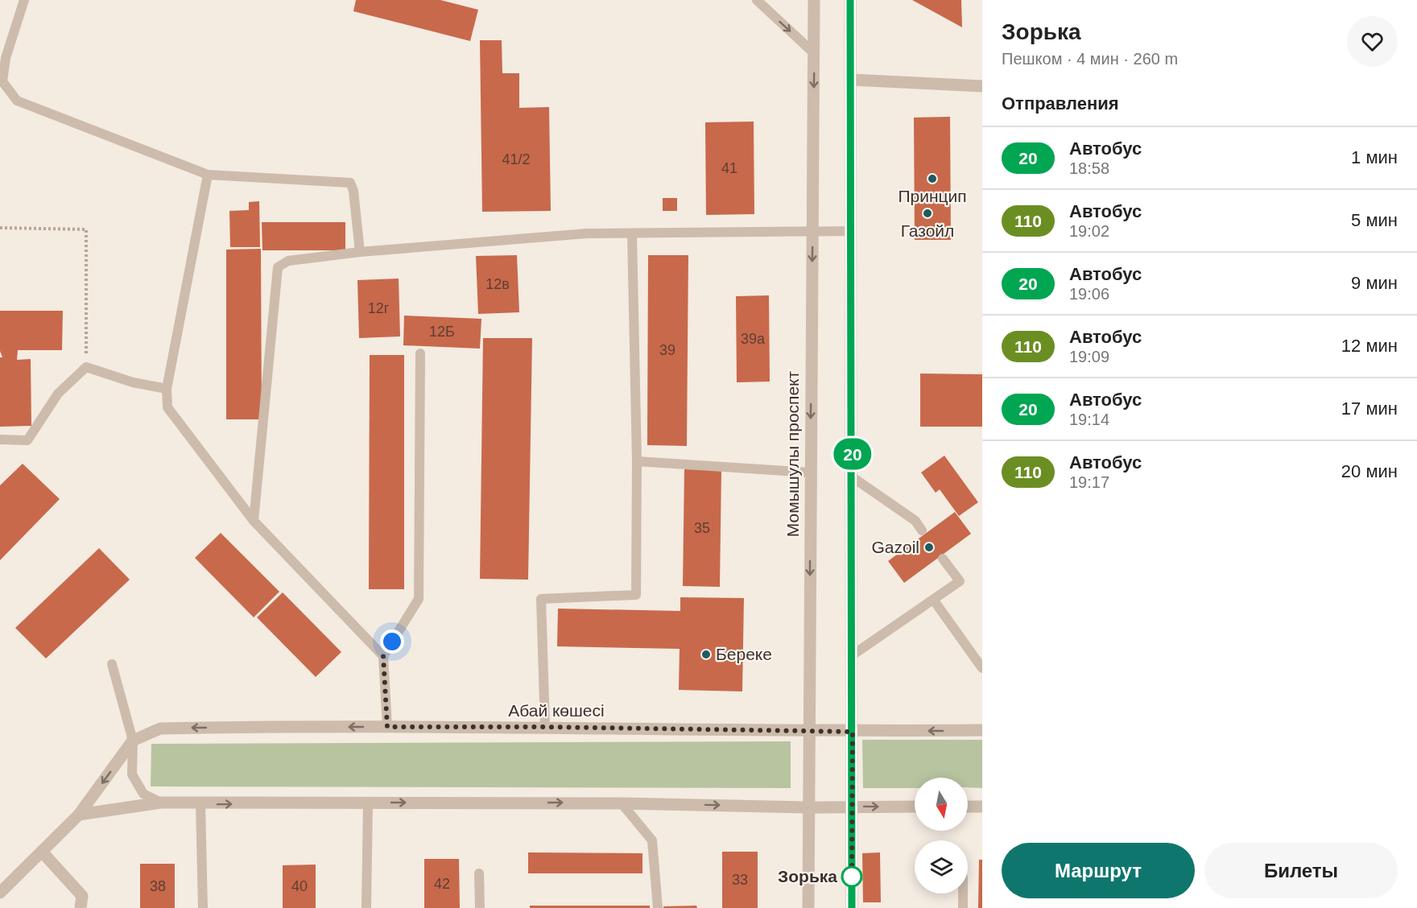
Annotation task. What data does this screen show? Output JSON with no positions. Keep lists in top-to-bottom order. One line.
{"streets":{"street":["Момышулы проспект","Абай көшесі"]},"crossings":[["Момышулы проспект","Абай көшесі"]],"places":["Принцип","Газойл","Gazoil","Береке","Зорька"],"lines":["bus line 20"],"house_numbers":["41/2","41","12в","12г","12Б","39а","39","35","33","42","38","40"],"north":"bottom","page":{"on_map":"20","heading":[["Зорька","Пешком · 4 мин · 260 m"],"Отправления"],"list":[{"mark":"20","name":"Автобус","note":"18:58","value":"1 мин"},{"mark":"110","name":"Автобус","note":"19:02","value":"5 мин"},{"mark":"20","name":"Автобус","note":"19:06","value":"9 мин"},{"mark":"110","name":"Автобус","note":"19:09","value":"12 мин"},{"mark":"20","name":"Автобус","note":"19:14","value":"17 мин"},{"mark":"110","name":"Автобус","note":"19:17","value":"20 мин"}],"buttons":["Маршрут","Билеты"]}}
